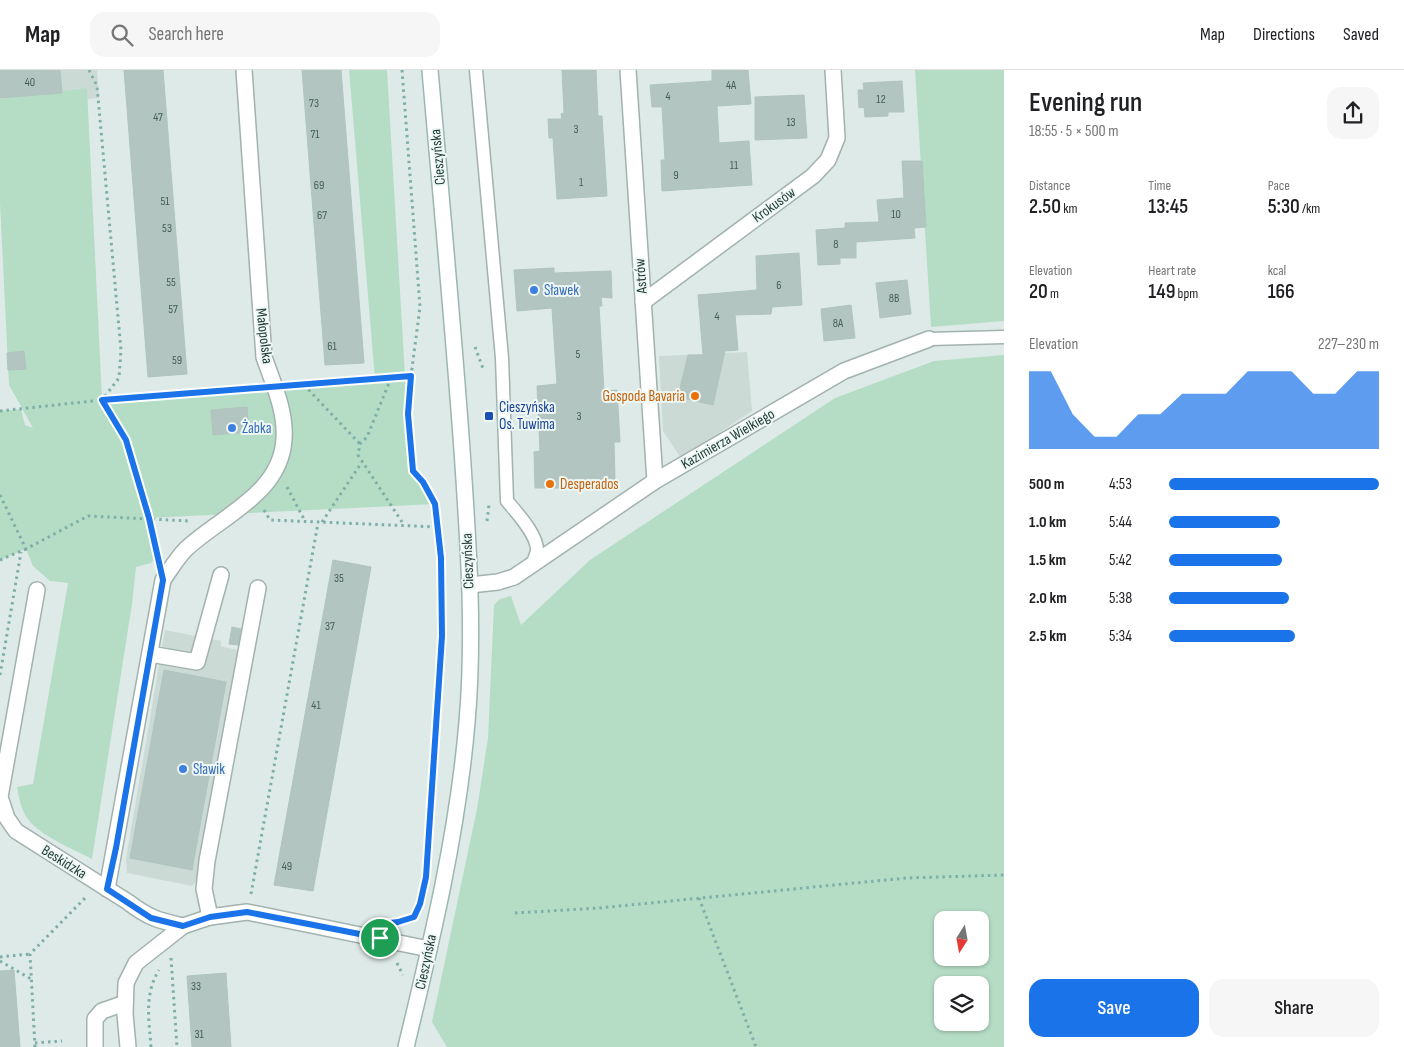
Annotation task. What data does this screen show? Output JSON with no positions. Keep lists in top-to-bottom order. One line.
{"streets":{"street":["Cieszyńska","Krokusów","Astrów","Małopolska","Kazimierza Wielkiego","Beskidzka"]},"crossings":[["Cieszyńska","Kazimierza Wielkiego"],["Krokusów","Astrów"],["Astrów","Kazimierza Wielkiego"],["Małopolska","Beskidzka"]],"places":{"other":["Sławek","Gospoda Bavaria","Żabka","Desperados","Sławik"],"transit":["Cieszyńska Os. Tuwima"]},"house_numbers":["40","4A","4","12","73","47","13","3","71","11","9","1","69","51","10","67","53","8","55","6","8B","57","4","8A","61","5","59","3","35","37","41","49","33","31"],"north":"bottom","page":{"header":"Map","search":"Search here","nav":["Map","Directions","Saved"],"heading":["Evening run","18:55 · 5 × 500 m"],"stats":[["Distance","2.50 km"],["Time","13:45"],["Pace","5:30 /km"],["Elevation","20 m"],["Heart rate","149 bpm"],["kcal","166"]],"chart":["Elevation","227–230 m"],"list":[{"name":"500 m","note":"4:53"},{"name":"1.0 km","note":"5:44"},{"name":"1.5 km","note":"5:42"},{"name":"2.0 km","note":"5:38"},{"name":"2.5 km","note":"5:34"}],"buttons":["Save","Share"]}}
